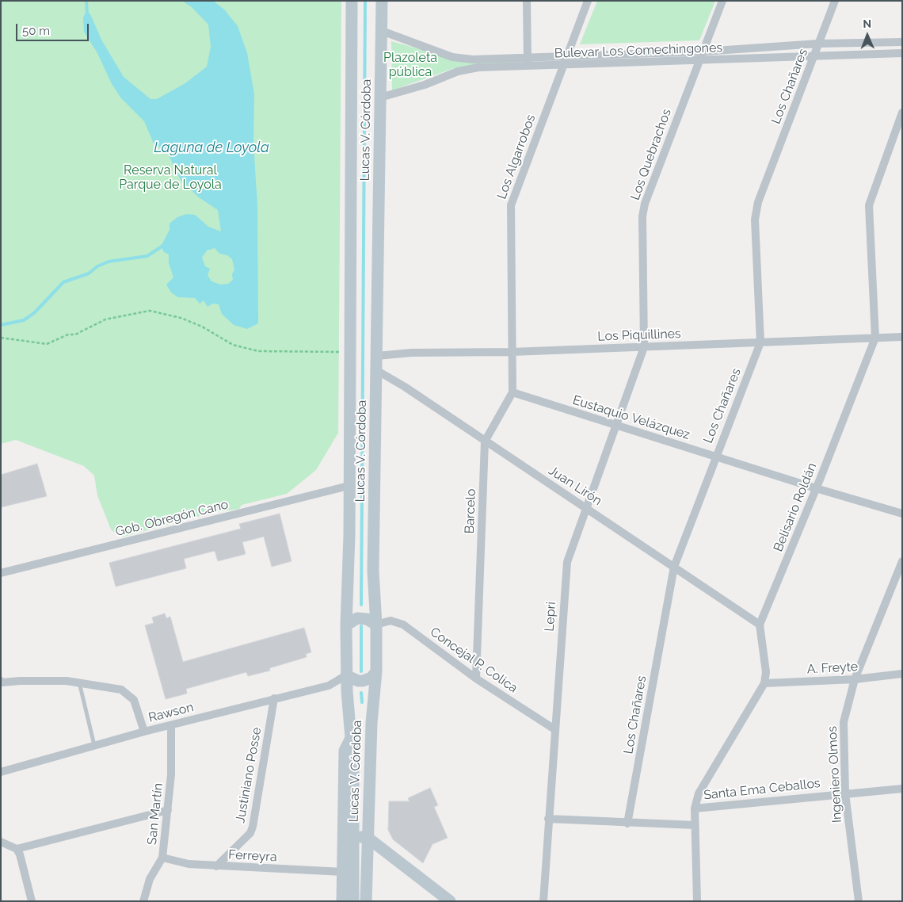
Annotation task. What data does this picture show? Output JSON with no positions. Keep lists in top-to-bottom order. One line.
{"streets":{"main road":["Lucas V. Córdoba"],"street":["Bulevar Los Comechingones","Los Chañares","Los Quebrachos","Los Algarrobos","Los Piquillines","Eustaquio Velázquez","Juan Lirón","Belisario Roldán","Barcelo","Gob. Obregón Cano","Lepri","Concejal P. Colica","A. Freyte","Rawson","Ingeniero Olmos","Justiniano Posse","Santa Ema Ceballos","San Martín","Ferreyra"]},"crossings":[["Bulevar Los Comechingones","Los Chañares"],["Bulevar Los Comechingones","Lucas V. Córdoba"],["Bulevar Los Comechingones","Los Quebrachos"],["Bulevar Los Comechingones","Los Algarrobos"],["Los Chañares","Los Piquillines"],["Los Chañares","Eustaquio Velázquez"],["Los Chañares","Juan Lirón"],["Lucas V. Córdoba","Los Piquillines"],["Lucas V. Córdoba","Juan Lirón"],["Lucas V. Córdoba","Gob. Obregón Cano"],["Lucas V. Córdoba","Concejal P. Colica"],["Lucas V. Córdoba","Rawson"],["Lucas V. Córdoba","Ferreyra"],["Los Quebrachos","Los Piquillines"],["Los Quebrachos","Lepri"],["Los Algarrobos","Los Piquillines"],["Los Piquillines","Belisario Roldán"],["Los Piquillines","Lepri"],["Eustaquio Velázquez","Belisario Roldán"],["Eustaquio Velázquez","Barcelo"],["Eustaquio Velázquez","Lepri"],["Juan Lirón","Belisario Roldán"],["Juan Lirón","Barcelo"],["Juan Lirón","Lepri"],["Barcelo","Concejal P. Colica"],["Lepri","Concejal P. Colica"],["A. Freyte","Ingeniero Olmos"],["Rawson","Justiniano Posse"],["Rawson","San Martín"],["Ingeniero Olmos","Santa Ema Ceballos"],["Justiniano Posse","Ferreyra"],["San Martín","Ferreyra"]],"water":["Laguna de Loyola"],"parks":["Plazoleta pública","Reserva Natural Parque de Loyola"],"scale_bar":"50 m","north":"top"}
